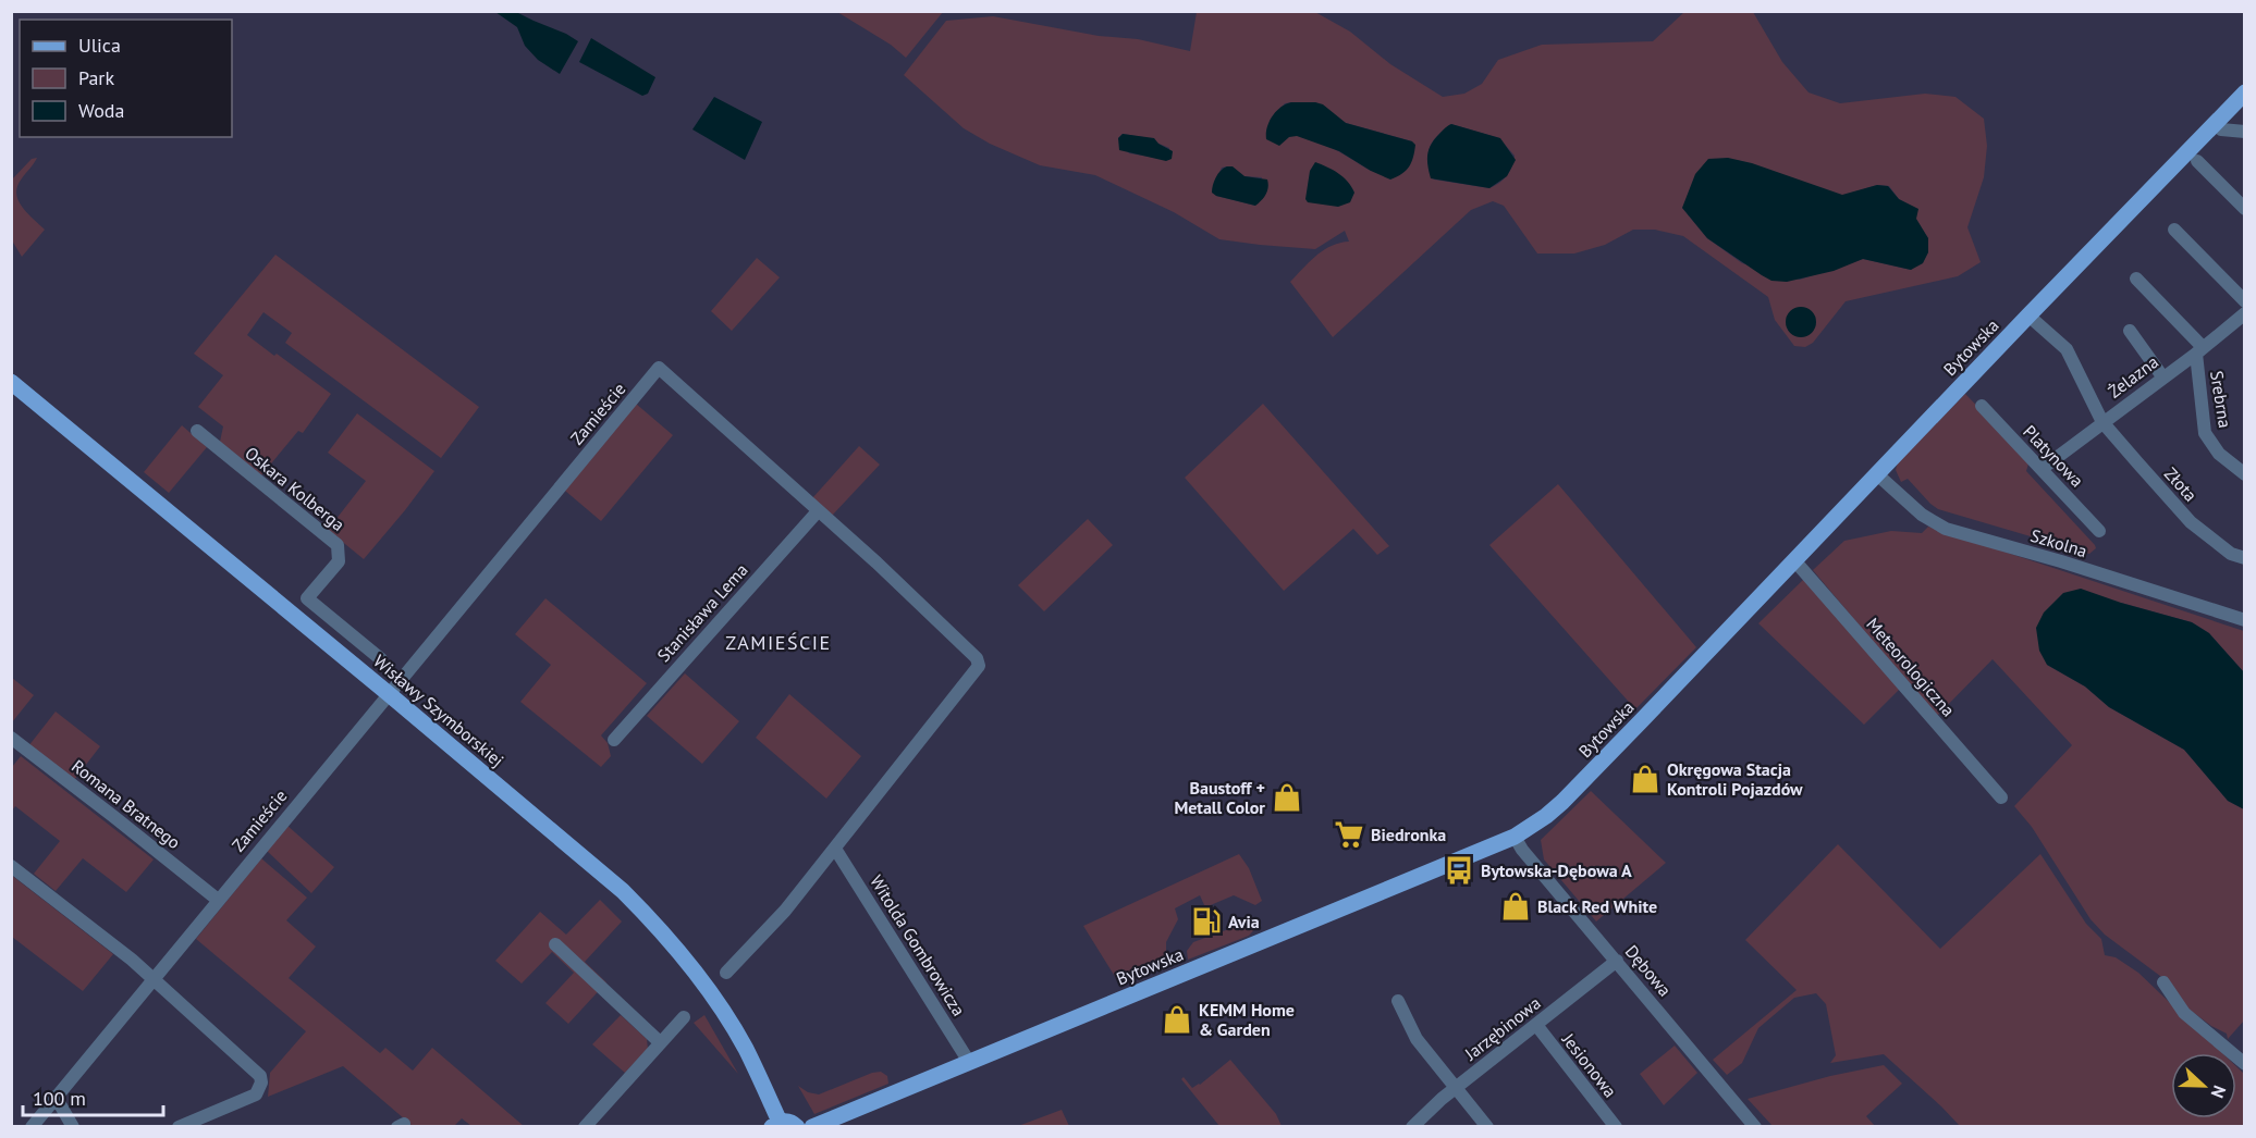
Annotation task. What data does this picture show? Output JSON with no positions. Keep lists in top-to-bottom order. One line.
{"streets":{"main road":["Bytowska","Wisławy Szymborskiej"],"street":["Żelazna","Srebrna","Zamieście","Platynowa","Złota","Oskara Kolberga","Szkolna","Stanisława Lema","Meteorologiczna","Romana Bratnego","Witolda Gombrowicza","Dębowa","Jarzębinowa","Jesionowa"]},"crossings":[["Bytowska","Złota"],["Bytowska","Szkolna"],["Bytowska","Meteorologiczna"],["Bytowska","Witolda Gombrowicza"],["Bytowska","Dębowa"],["Żelazna","Srebrna"],["Żelazna","Platynowa"],["Żelazna","Złota"],["Zamieście","Stanisława Lema"],["Zamieście","Wisławy Szymborskiej"],["Zamieście","Romana Bratnego"],["Zamieście","Witolda Gombrowicza"],["Oskara Kolberga","Wisławy Szymborskiej"],["Dębowa","Jarzębinowa"],["Jarzębinowa","Jesionowa"]],"districts":["ZAMIEŚCIE"],"places":{"shop":["Okręgowa Stacja Kontroli Pojazdów","Baustoff + Metall Color","Black Red White","KEMM Home & Garden"],"supermarket":["Biedronka"],"bus stop":["Bytowska-Dębowa A"],"fuel station":["Avia"]},"legend":["Ulica","Park","Woda"],"scale_bar":"100 m","north":"right"}
